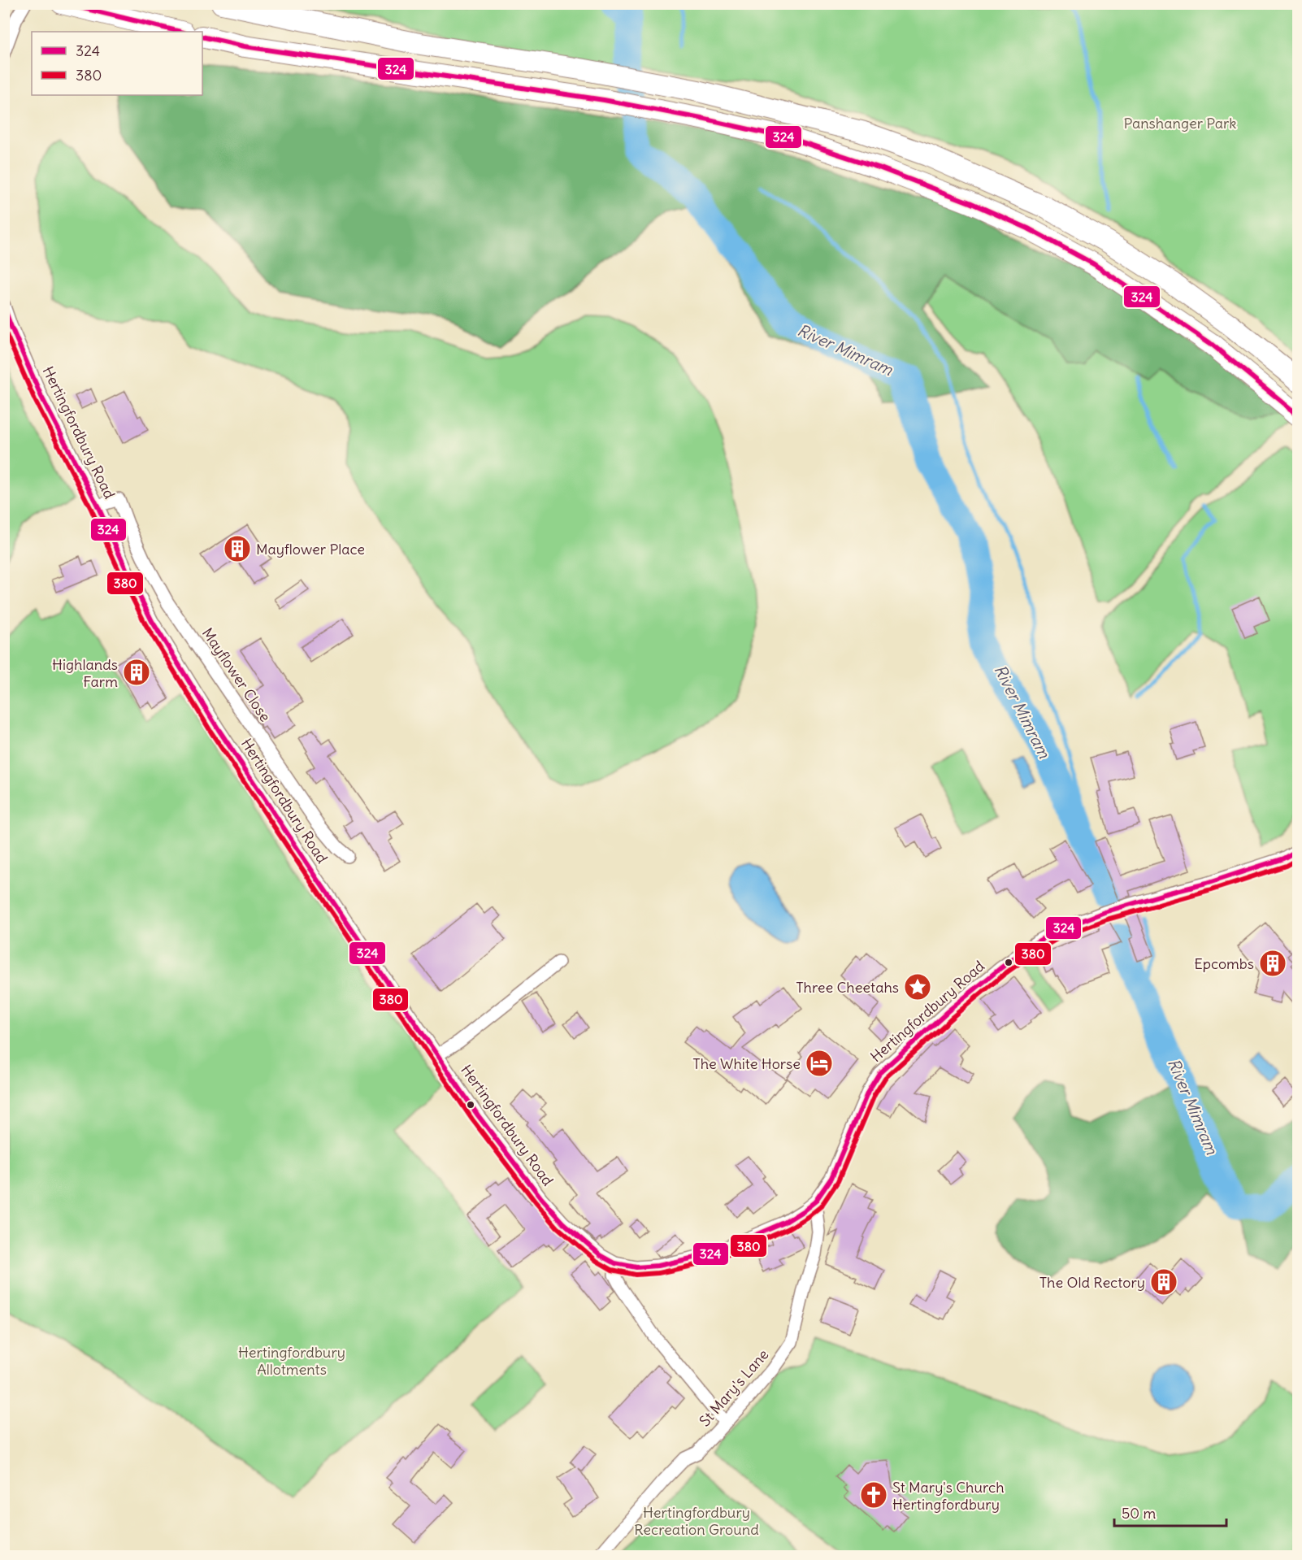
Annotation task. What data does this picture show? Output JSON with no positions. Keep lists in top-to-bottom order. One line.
{"streets":{"street":["Hertingfordbury Road","Mayflower Close","St Mary's Lane"]},"crossings":[["Hertingfordbury Road","Mayflower Close"],["Hertingfordbury Road","St Mary's Lane"]],"water":["River Mimram"],"parks":["Panshanger Park","Hertingfordbury Allotments","Hertingfordbury Recreation Ground"],"places":{"building":["Mayflower Place","Highlands Farm","Epcombs","The Old Rectory"],"place":["Three Cheetahs"],"hotel":["The White Horse"],"church":["St Mary's Church Hertingfordbury"]},"lines":["transit line 324","transit line 380"],"legend":["324","380"],"scale_bar":"50 m"}
